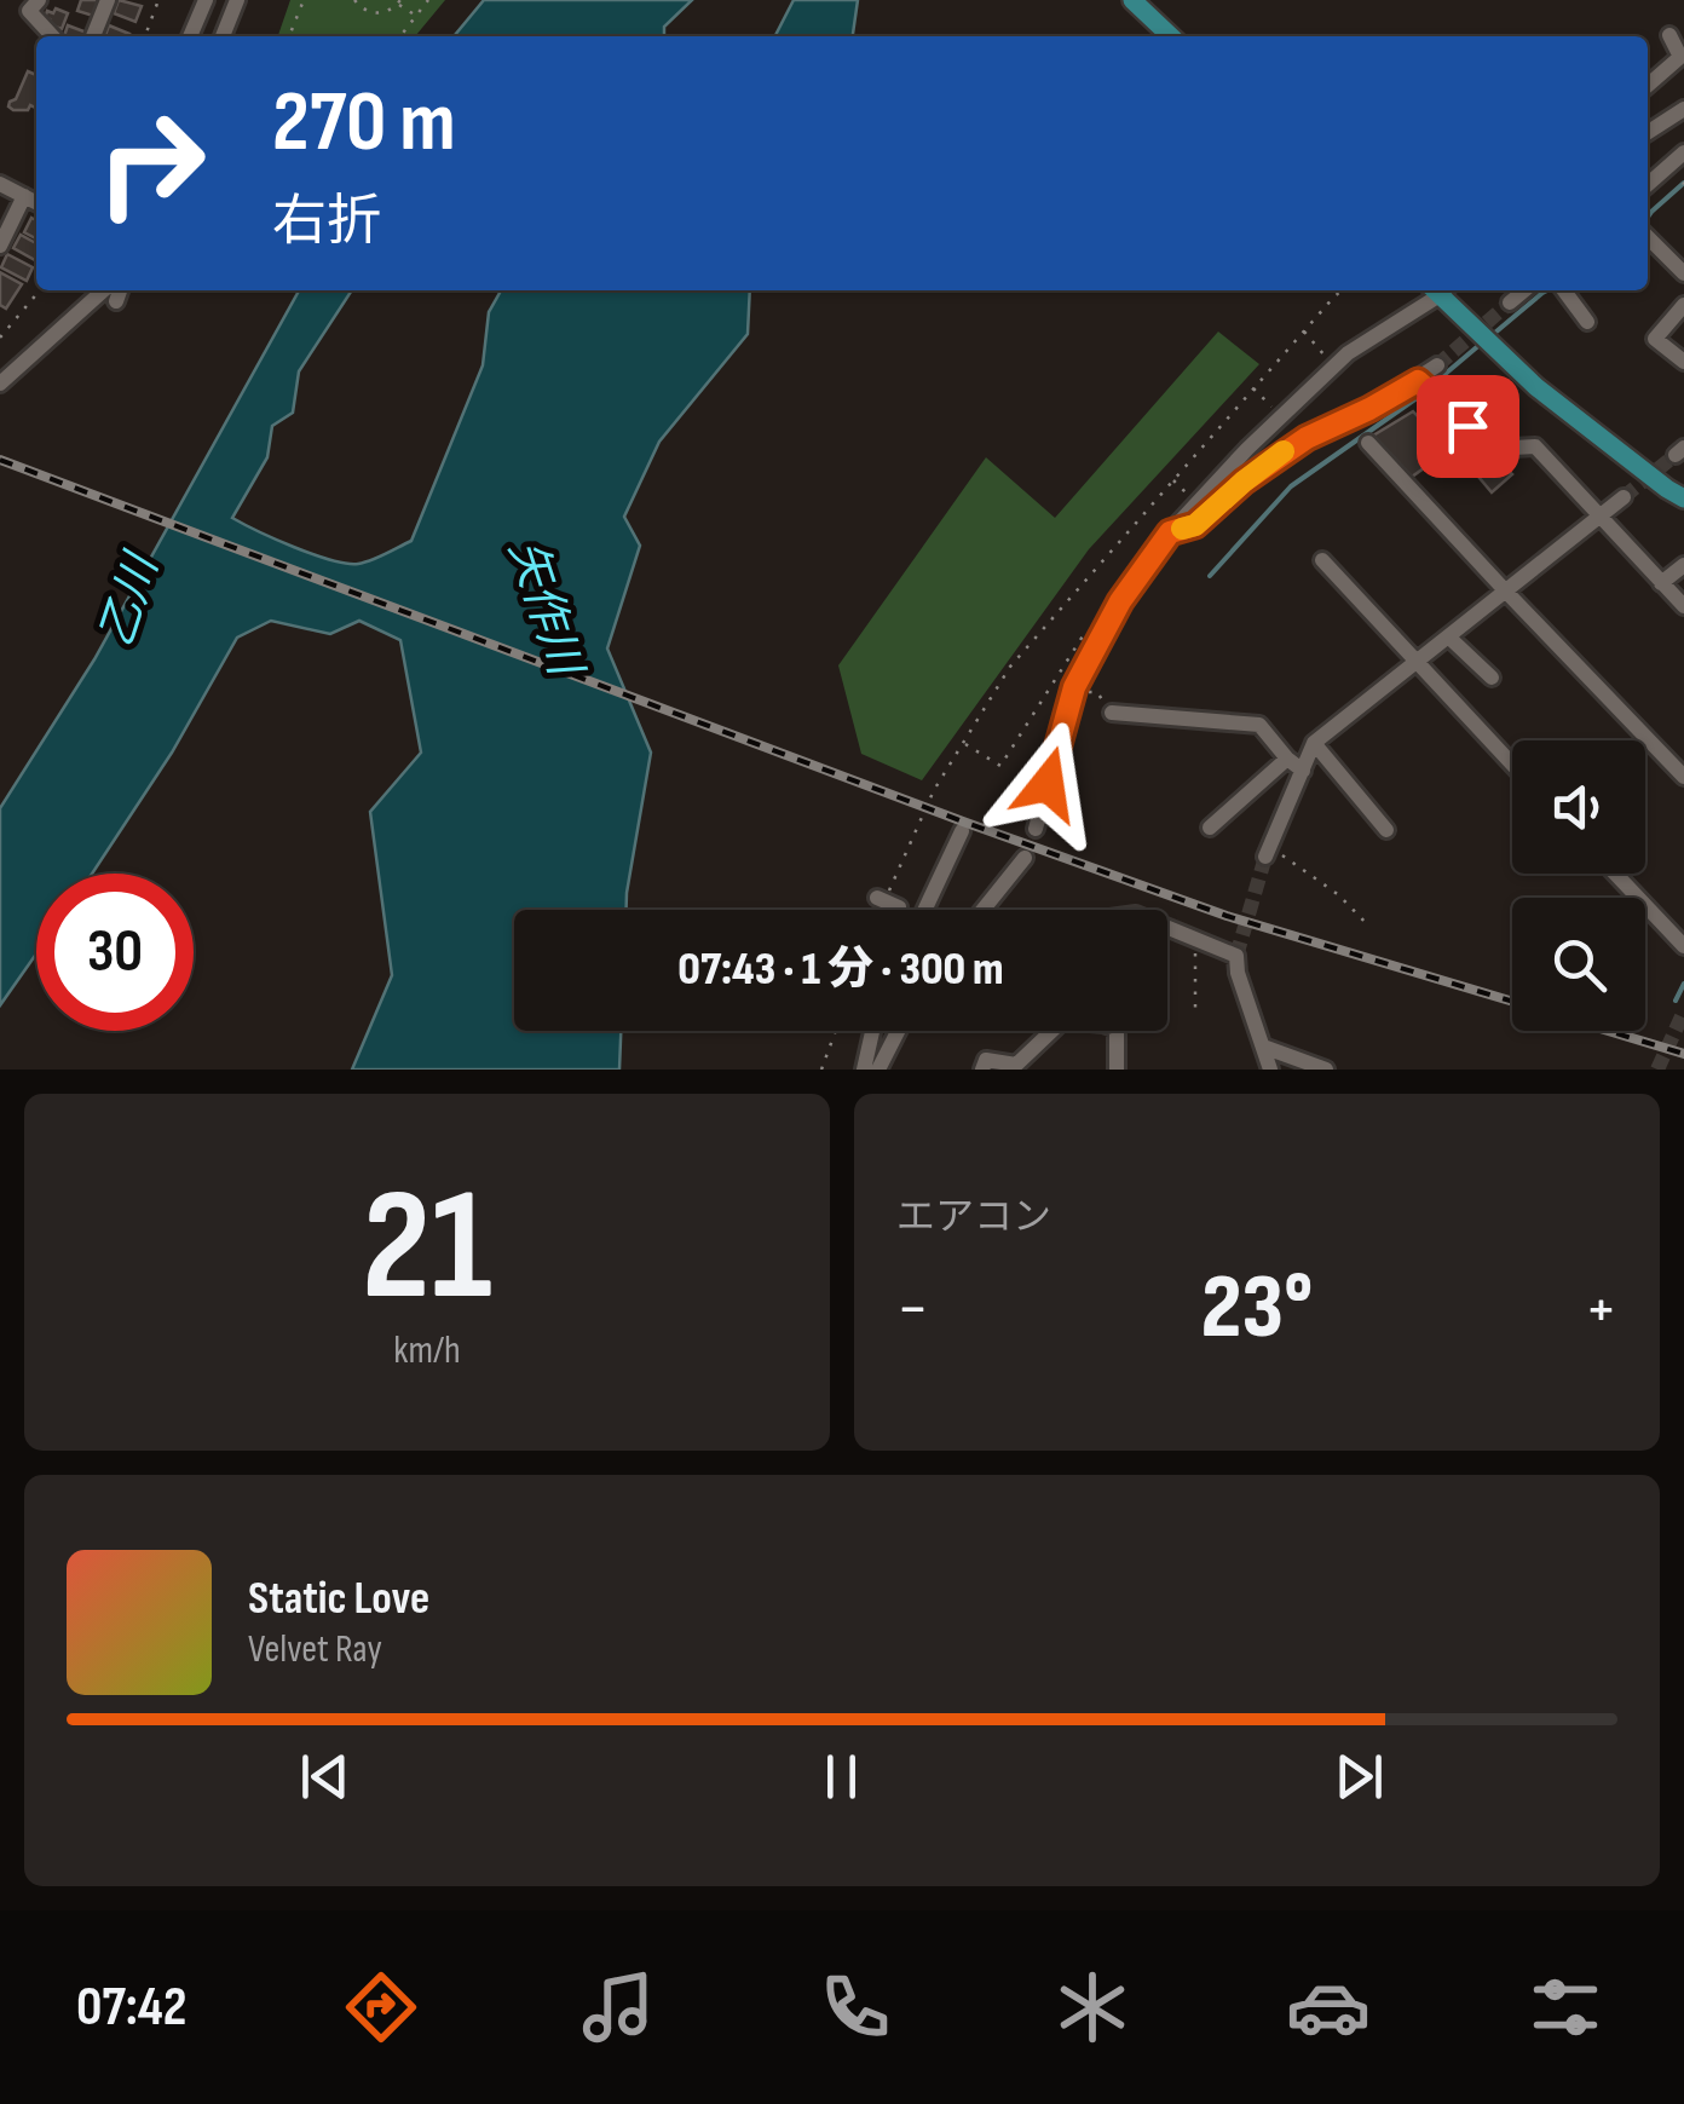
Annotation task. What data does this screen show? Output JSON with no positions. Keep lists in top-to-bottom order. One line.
{"water":["乙川","矢作川"],"page":{"turn":["270 m","右折"],"limit":"30","trip":"07:43 · 1 分 · 300 m","tile":[["21","km/h"],"エアコン"],"heat":["−","23°","+"],"song":["Static Love","Velvet Ray"],"tabs":"07:42"}}
